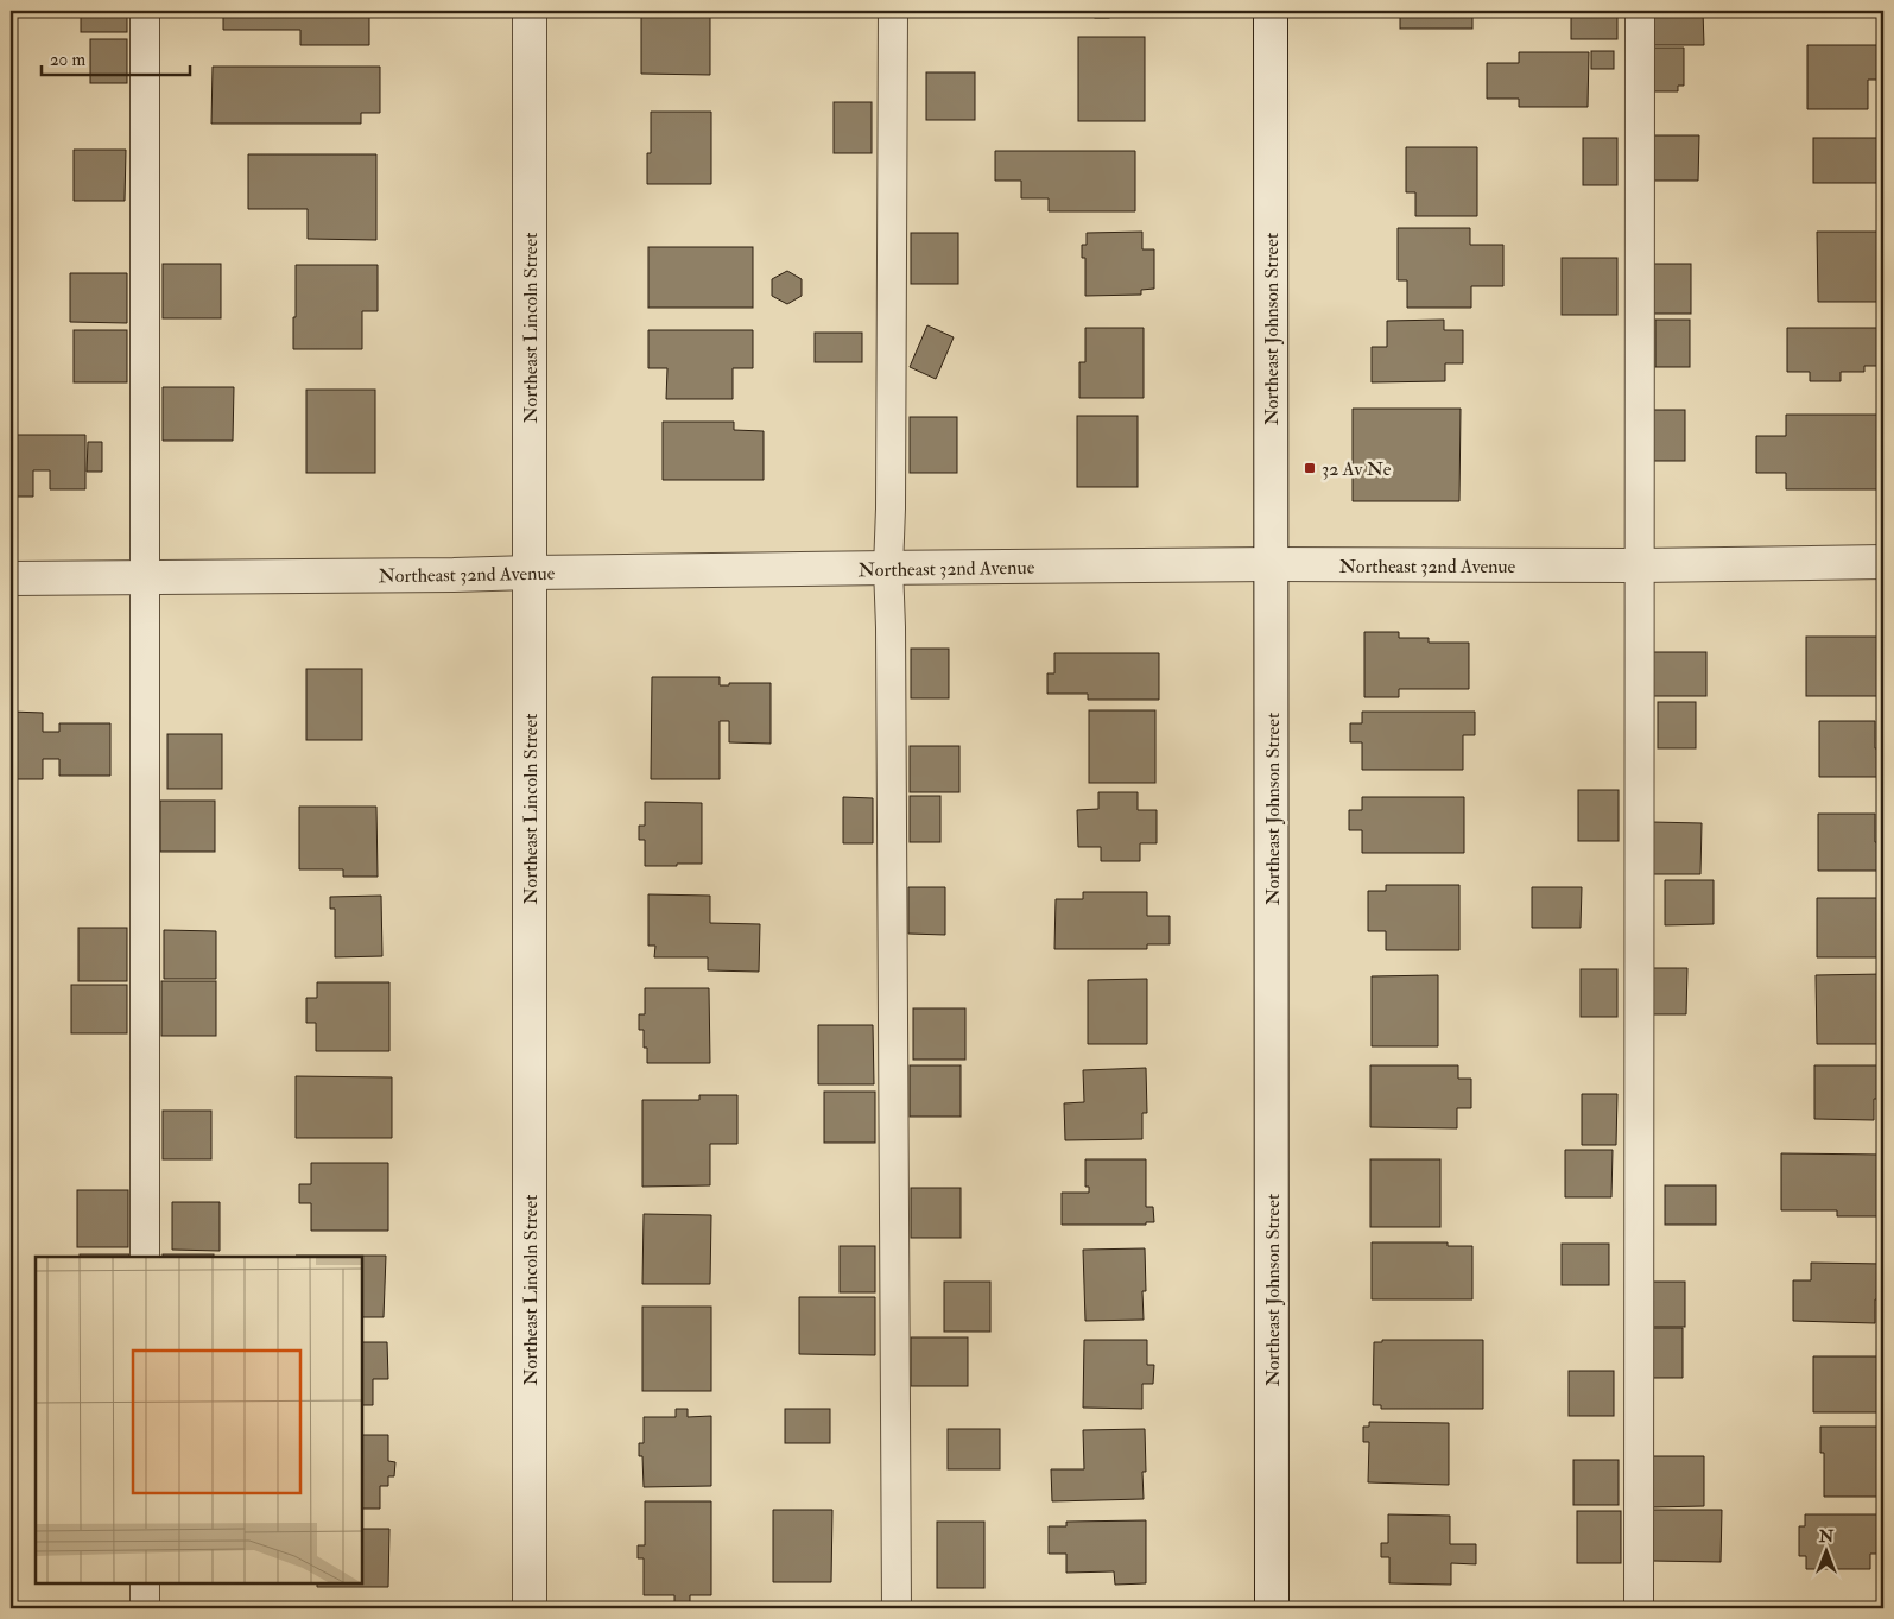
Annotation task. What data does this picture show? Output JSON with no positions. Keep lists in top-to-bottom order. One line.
{"streets":{"street":["Northeast Lincoln Street","Northeast Johnson Street","Northeast 32nd Avenue"]},"crossings":[["Northeast Lincoln Street","Northeast 32nd Avenue"],["Northeast Johnson Street","Northeast 32nd Avenue"]],"places":{"transit":["32 Av Ne"]},"scale_bar":"20 m","north":"top"}
